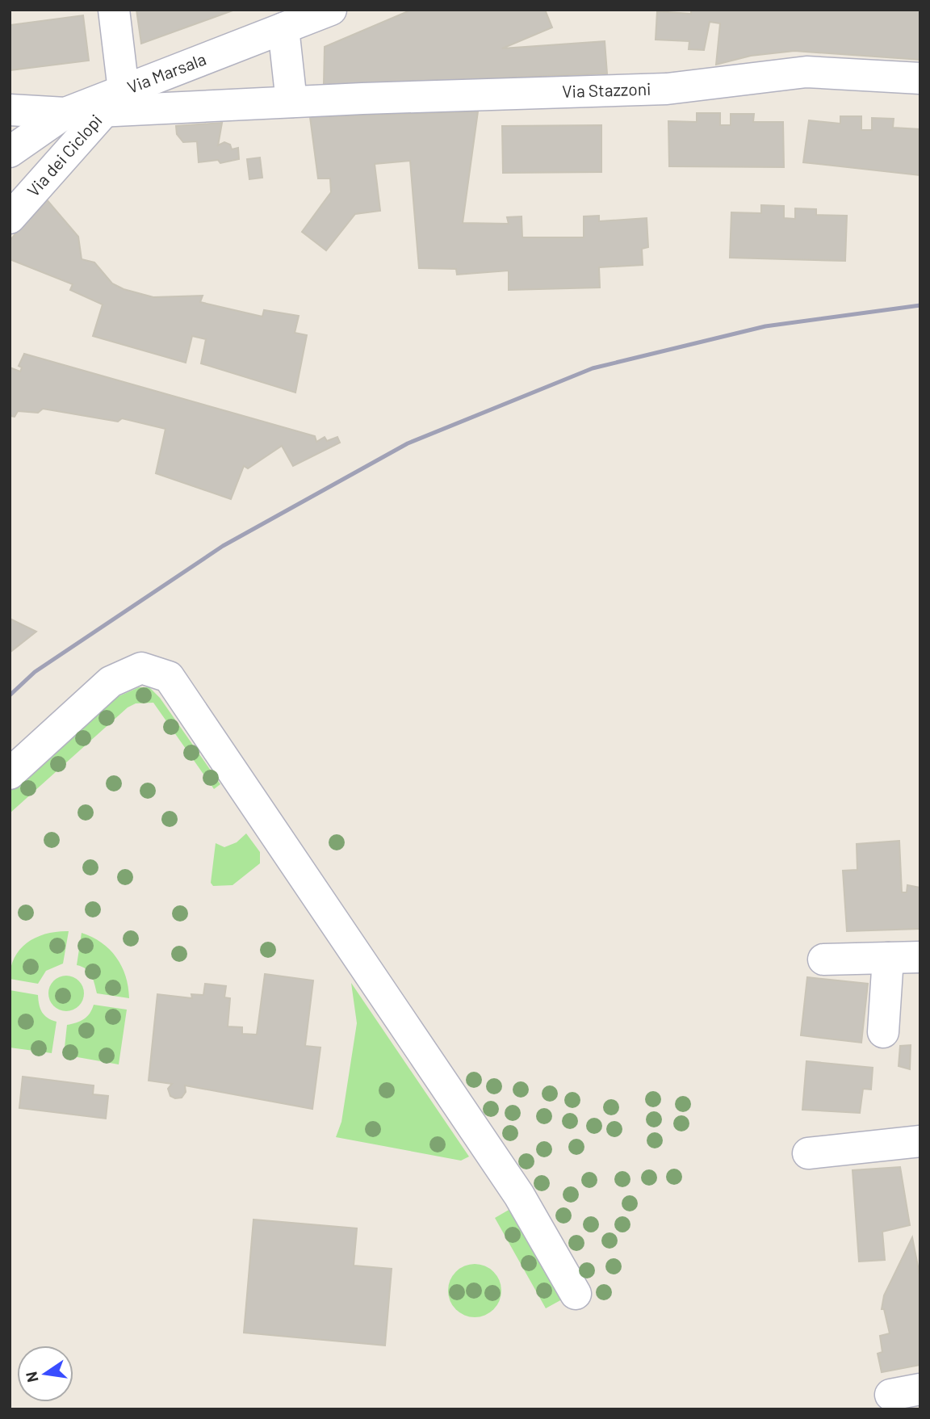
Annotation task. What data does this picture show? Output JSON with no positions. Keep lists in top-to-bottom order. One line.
{"streets":{"street":["Via Marsala","Via Stazzoni","Via dei Ciclopi"]},"crossings":[["Via Marsala","Via Stazzoni"],["Via Marsala","Via dei Ciclopi"],["Via Stazzoni","Via dei Ciclopi"]],"north":"left"}
